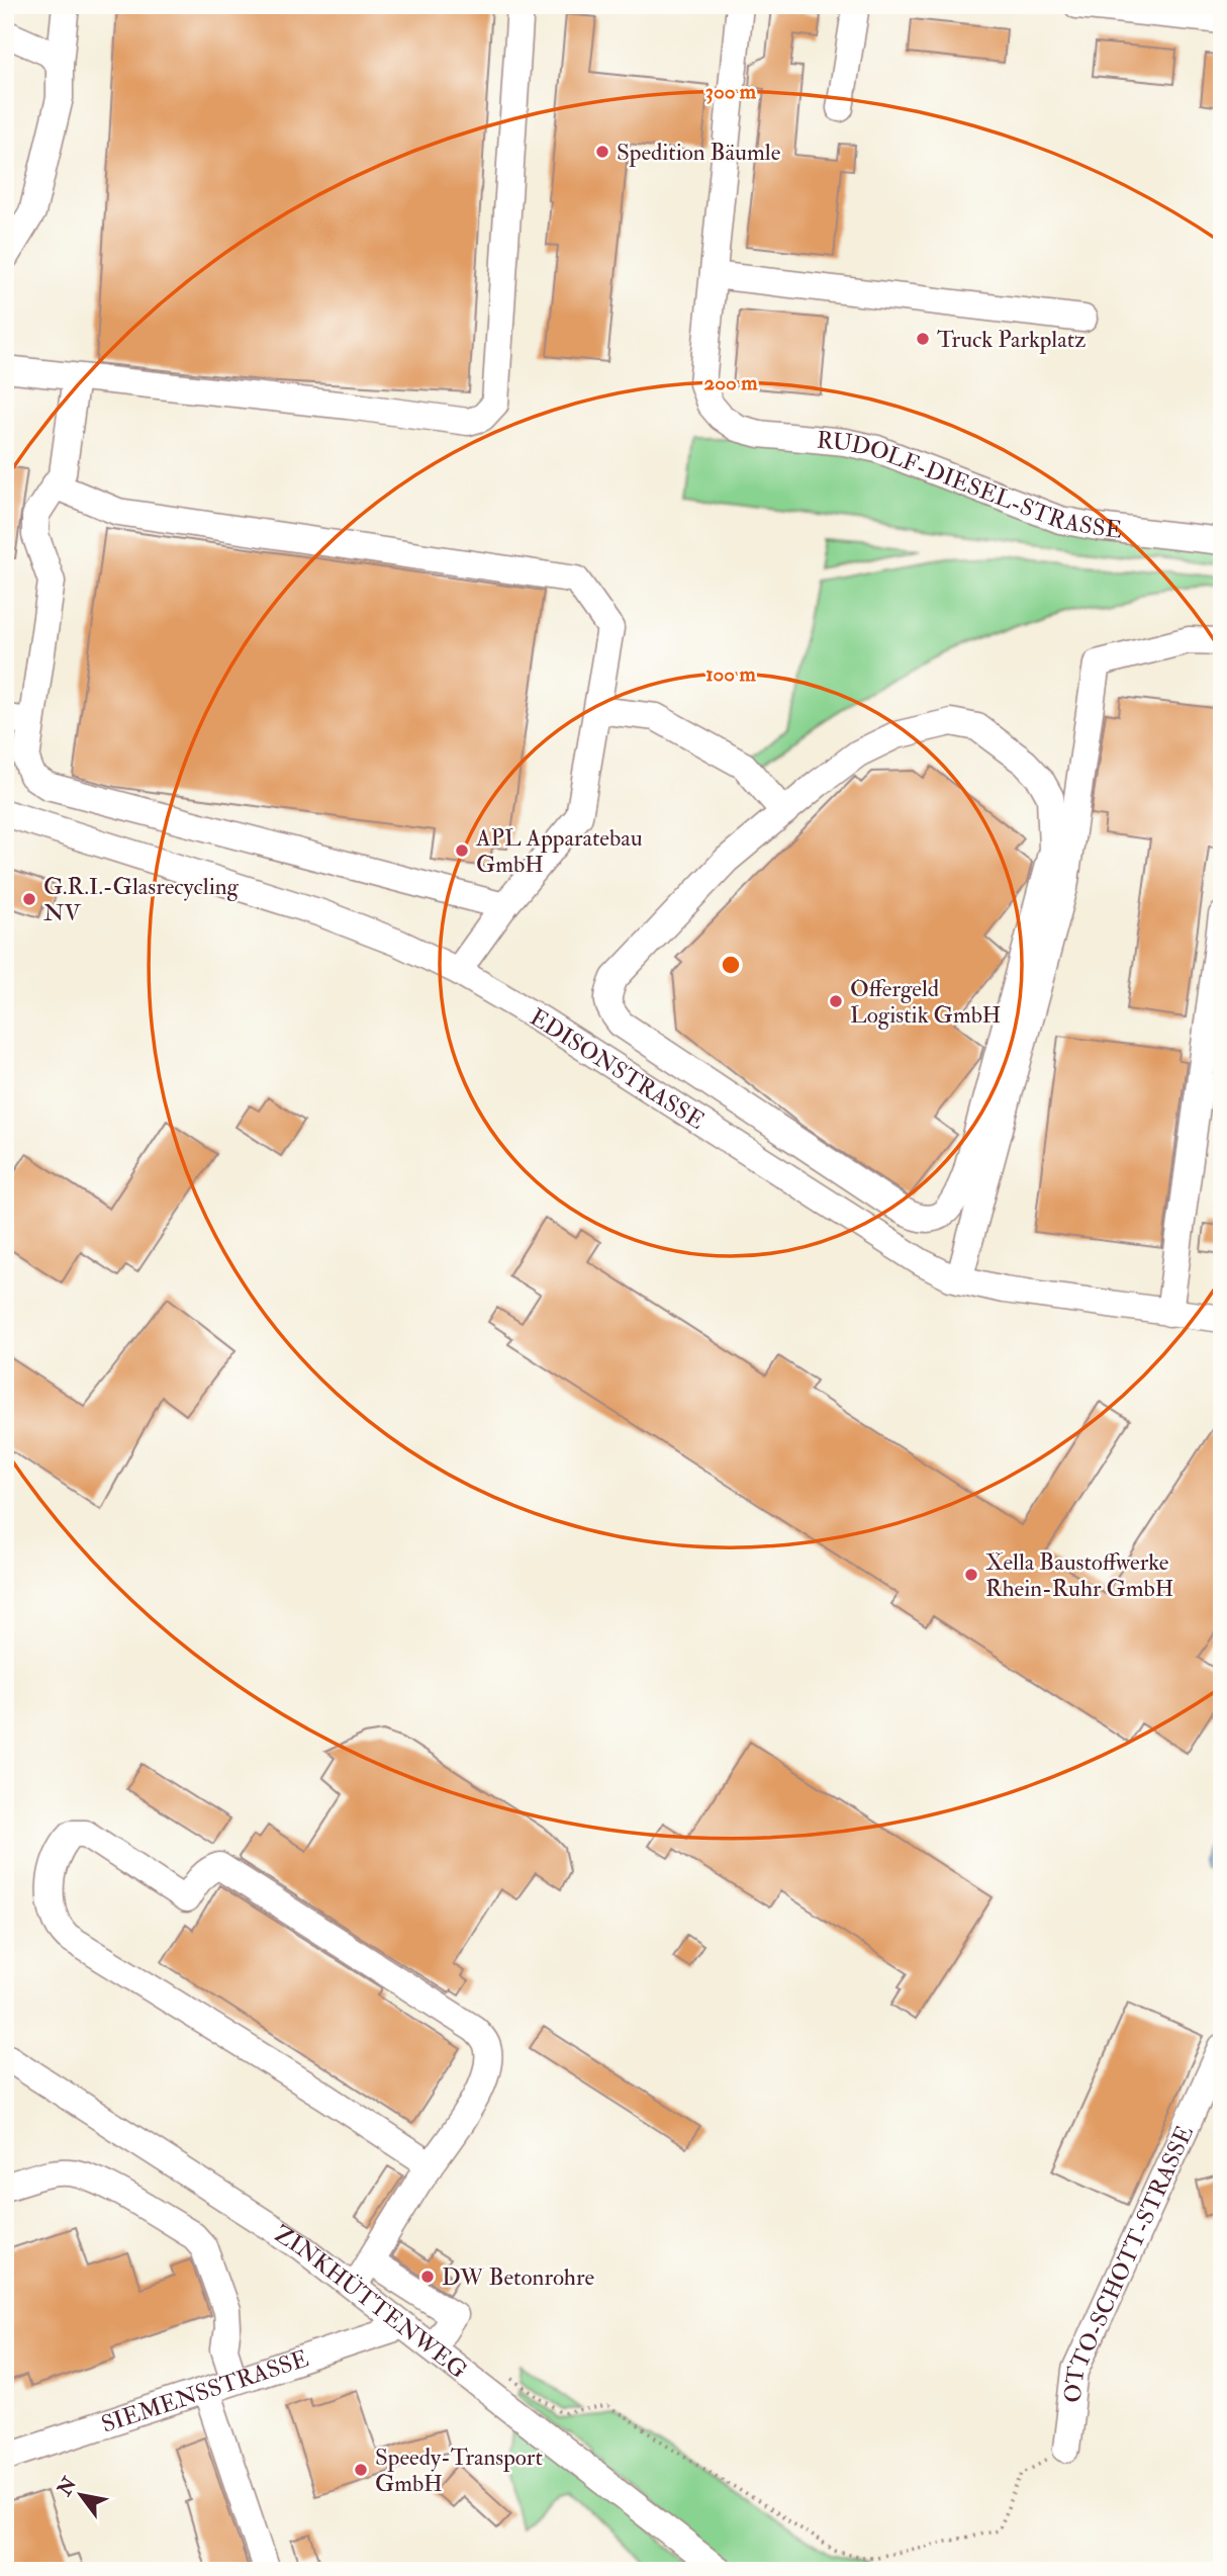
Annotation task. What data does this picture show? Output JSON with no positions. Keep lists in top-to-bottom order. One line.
{"streets":{"street":["RUDOLF-DIESEL-STRASSE","EDISONSTRASSE","OTTO-SCHOTT-STRASSE","ZINKHÜTTENWEG","SIEMENSSTRASSE"]},"crossings":[["ZINKHÜTTENWEG","SIEMENSSTRASSE"]],"places":["Spedition Bäumle","Truck Parkplatz","APL Apparatebau GmbH","G.R.I.-Glasrecycling NV","Offergeld Logistik GmbH","Xella Baustoffwerke Rhein-Ruhr GmbH","DW Betonrohre","Speedy-Transport GmbH"],"north":"top left","rings":["300 m","200 m","100 m"]}
